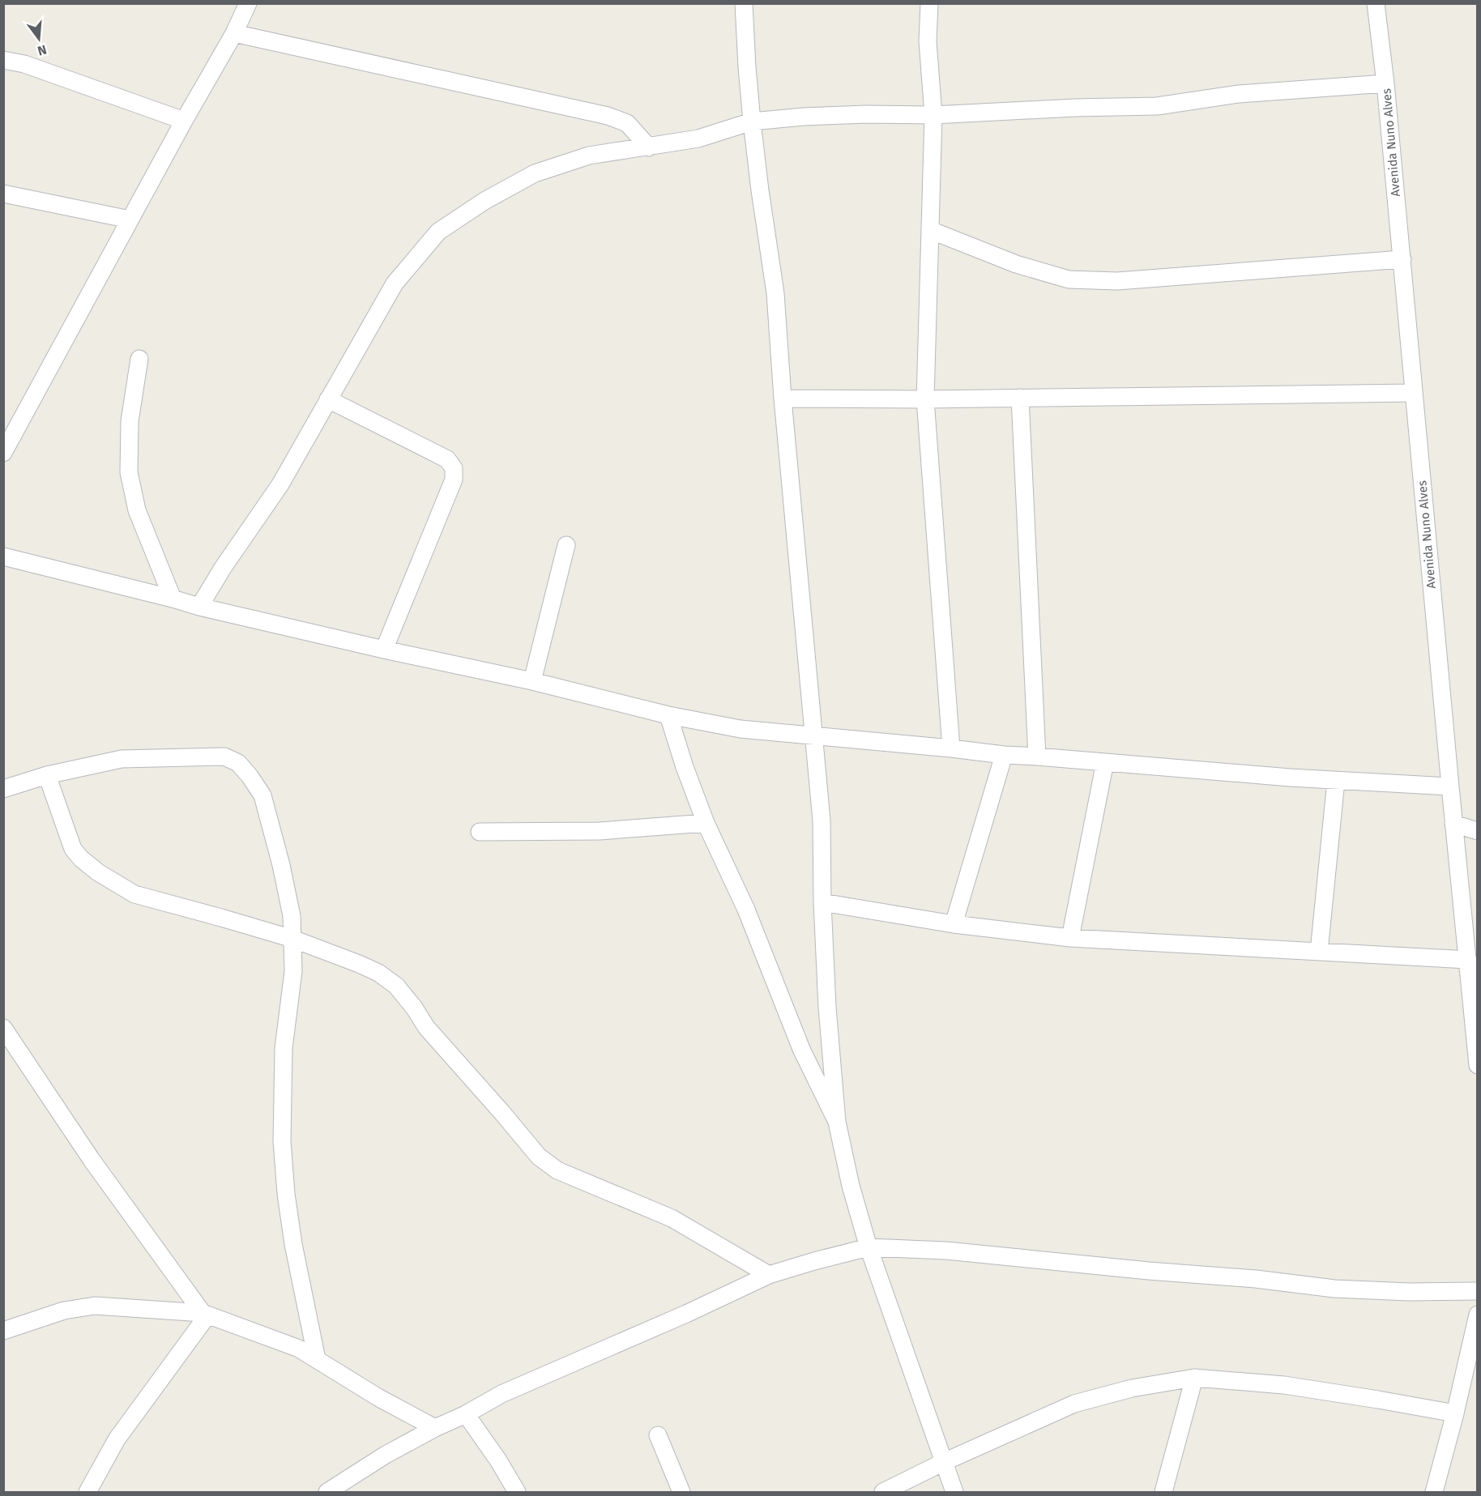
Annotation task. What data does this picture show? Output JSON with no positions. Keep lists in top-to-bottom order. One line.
{"streets":{"street":["Avenida Nuno Alves"]},"north":"bottom"}
